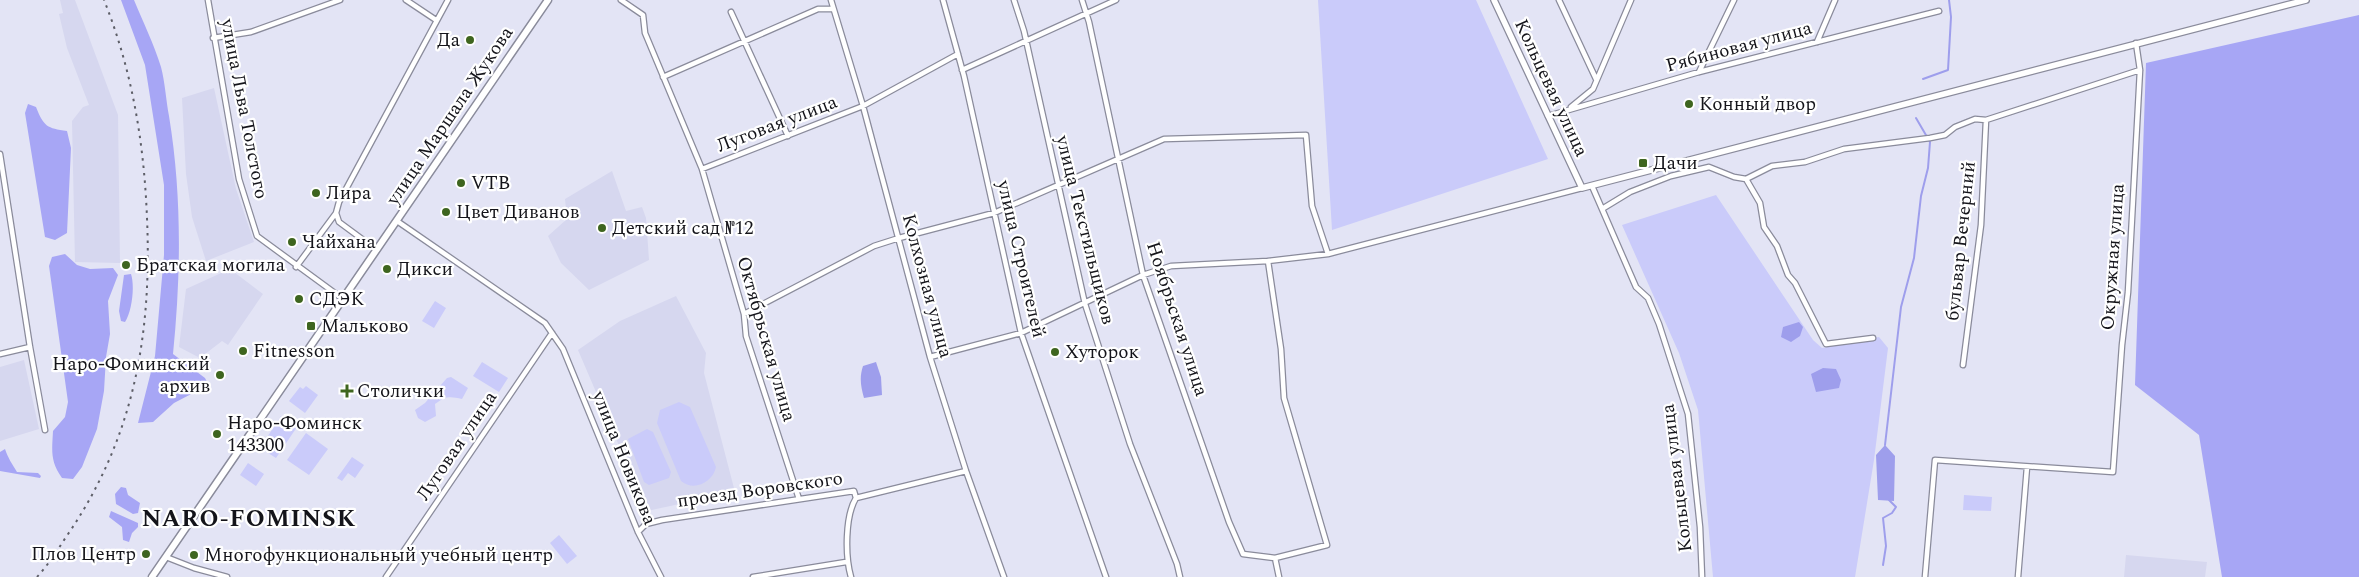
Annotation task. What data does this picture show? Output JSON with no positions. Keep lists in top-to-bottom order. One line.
{"streets":{"main road":["улица Маршала Жукова"],"street":["Рябиновая улица","Кольцевая улица","улица Льва Толстого","Луговая улица","улица Текстильщиков","бульвар Вечерний","Окружная улица","улица Строителей","Колхозная улица","Ноябрьская улица","Октябрьская улица","улица Новикова","проезд Воровского"]},"crossings":[["Рябиновая улица","Кольцевая улица"],["улица Льва Толстого","улица Маршала Жукова"],["улица Маршала Жукова","улица Новикова"],["Луговая улица","улица Строителей"],["Луговая улица","Колхозная улица"],["Луговая улица","Октябрьская улица"],["Луговая улица","улица Новикова"],["Октябрьская улица","проезд Воровского"],["улица Новикова","проезд Воровского"]],"districts":["NARO-FOMINSK"],"places":{"other":["Да","Конный двор","VTB","Лира","Цвет Диванов","Детский сад №12","Чайхана","Братская могила","Дикси","СДЭК","Fitnesson","Хуторок","Наро-Фоминский архив","Наро-Фоминск 143300","Плов Центр","Многофункциональный учебный центр"],"transit":["Дачи","Мальково"],"health":["Столички"]}}
